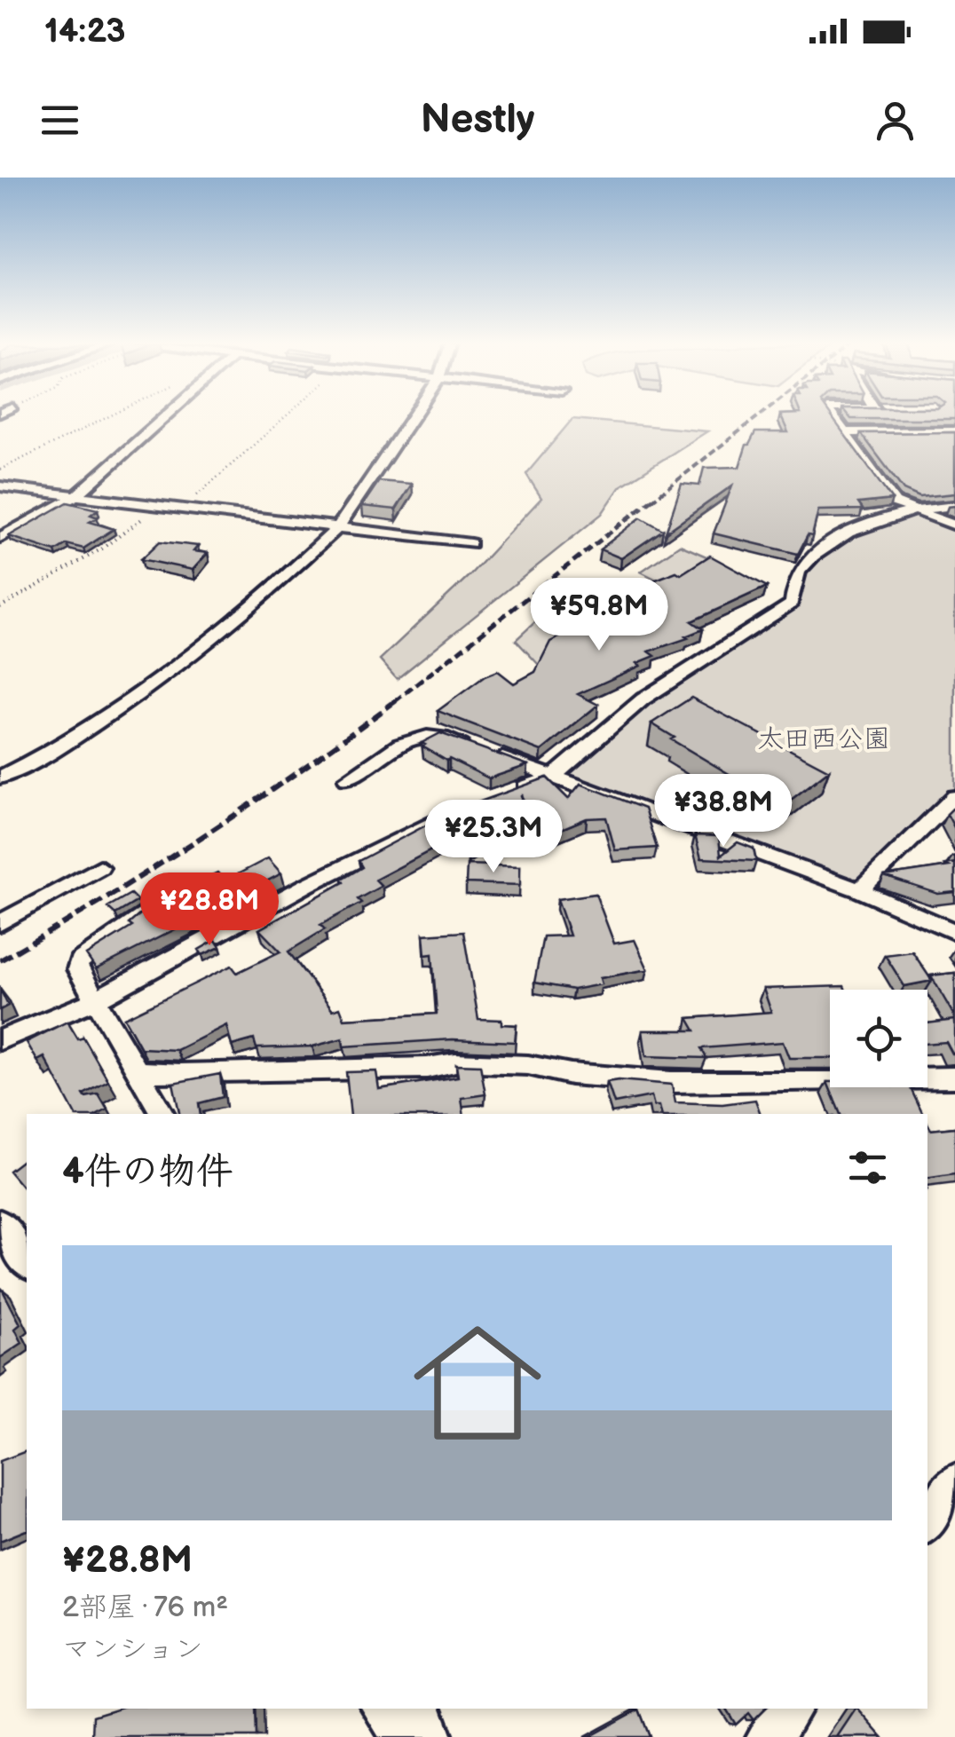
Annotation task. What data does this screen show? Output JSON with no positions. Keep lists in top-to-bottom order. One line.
{"parks":["太田西公園"],"page":{"status":"14:23","header":"Nestly","price":["¥59.8M","¥38.8M","¥25.3M","¥28.8M"],"heading":"4件の物件","list":[{"name":"¥28.8M","note":"2部屋 · 76 m² · マンション"}]}}
